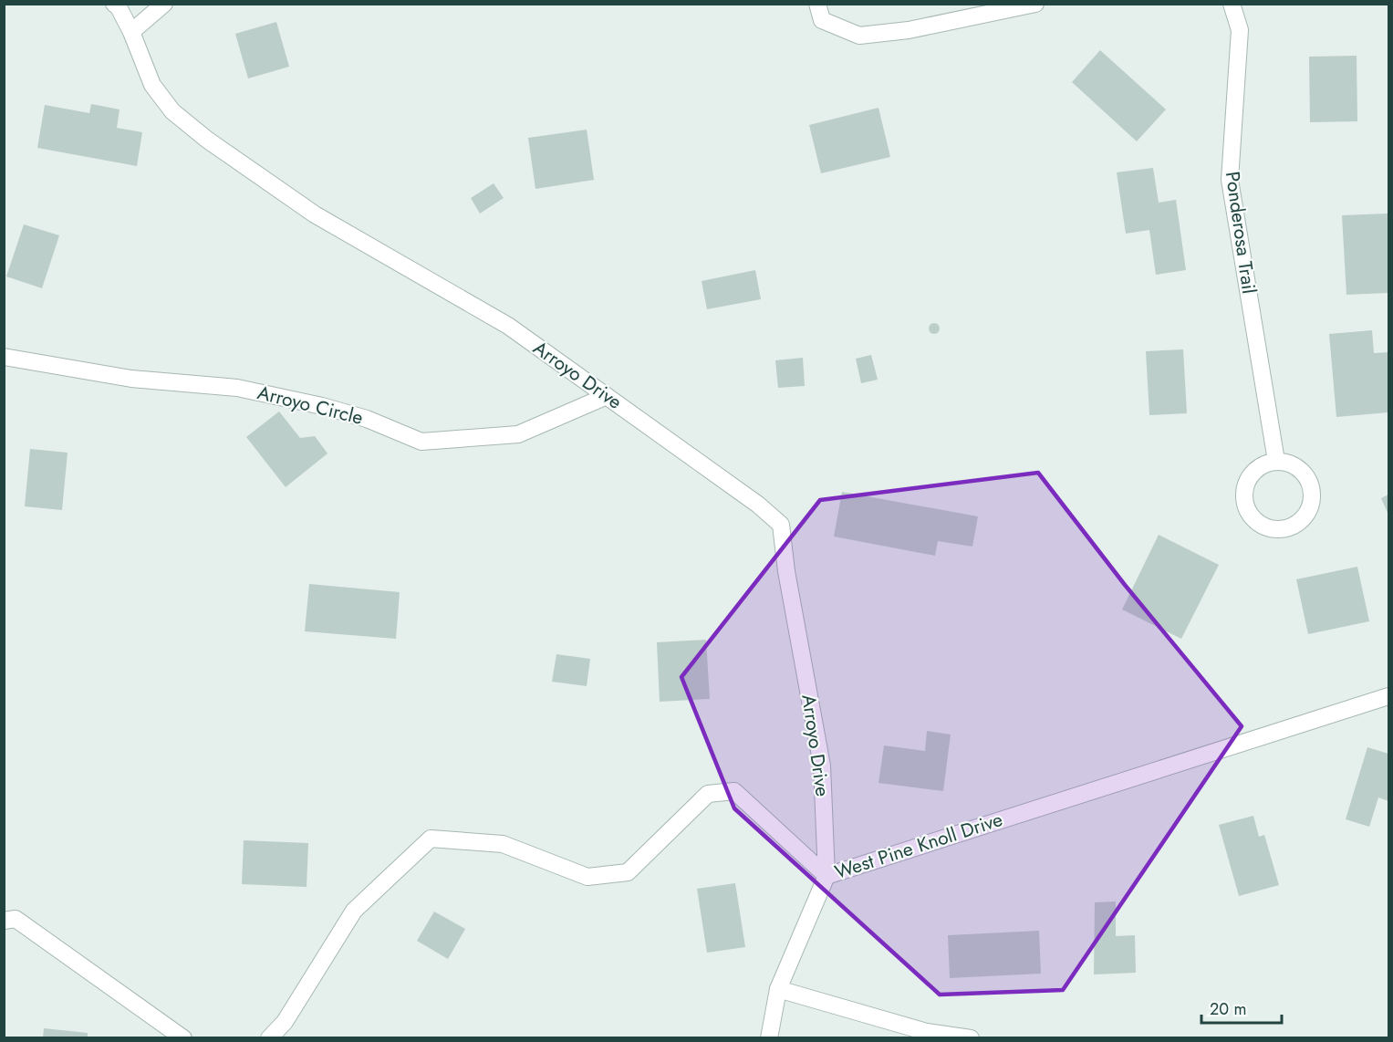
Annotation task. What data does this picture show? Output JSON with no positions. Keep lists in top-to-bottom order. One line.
{"streets":{"street":["Ponderosa Trail","Arroyo Drive","Arroyo Circle","West Pine Knoll Drive"]},"crossings":[["Arroyo Drive","Arroyo Circle"],["Arroyo Drive","West Pine Knoll Drive"]],"scale_bar":"20 m"}
